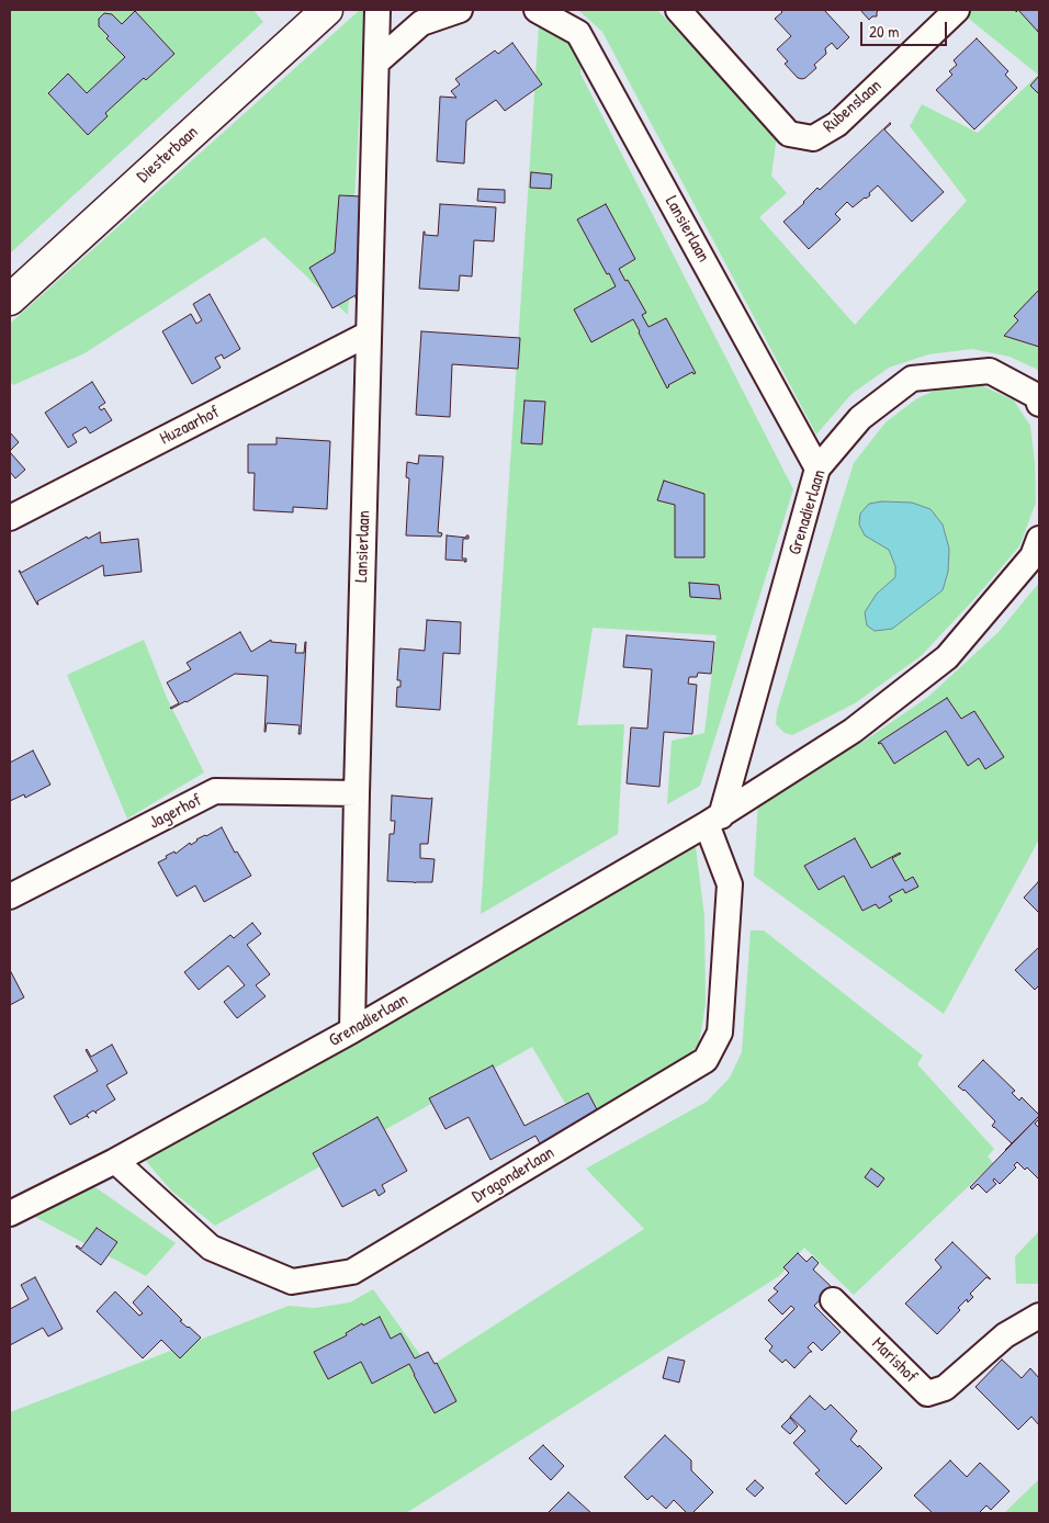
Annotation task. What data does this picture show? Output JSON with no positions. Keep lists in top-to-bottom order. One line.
{"streets":{"street":["Rubenslaan","Diesterbaan","Lansierlaan","Huzaarhof","Grenadierlaan","Jagerhof","Dragonderlaan","Marishof"]},"crossings":[["Lansierlaan","Huzaarhof"],["Lansierlaan","Grenadierlaan"],["Lansierlaan","Jagerhof"],["Grenadierlaan","Dragonderlaan"]],"scale_bar":"20 m"}
